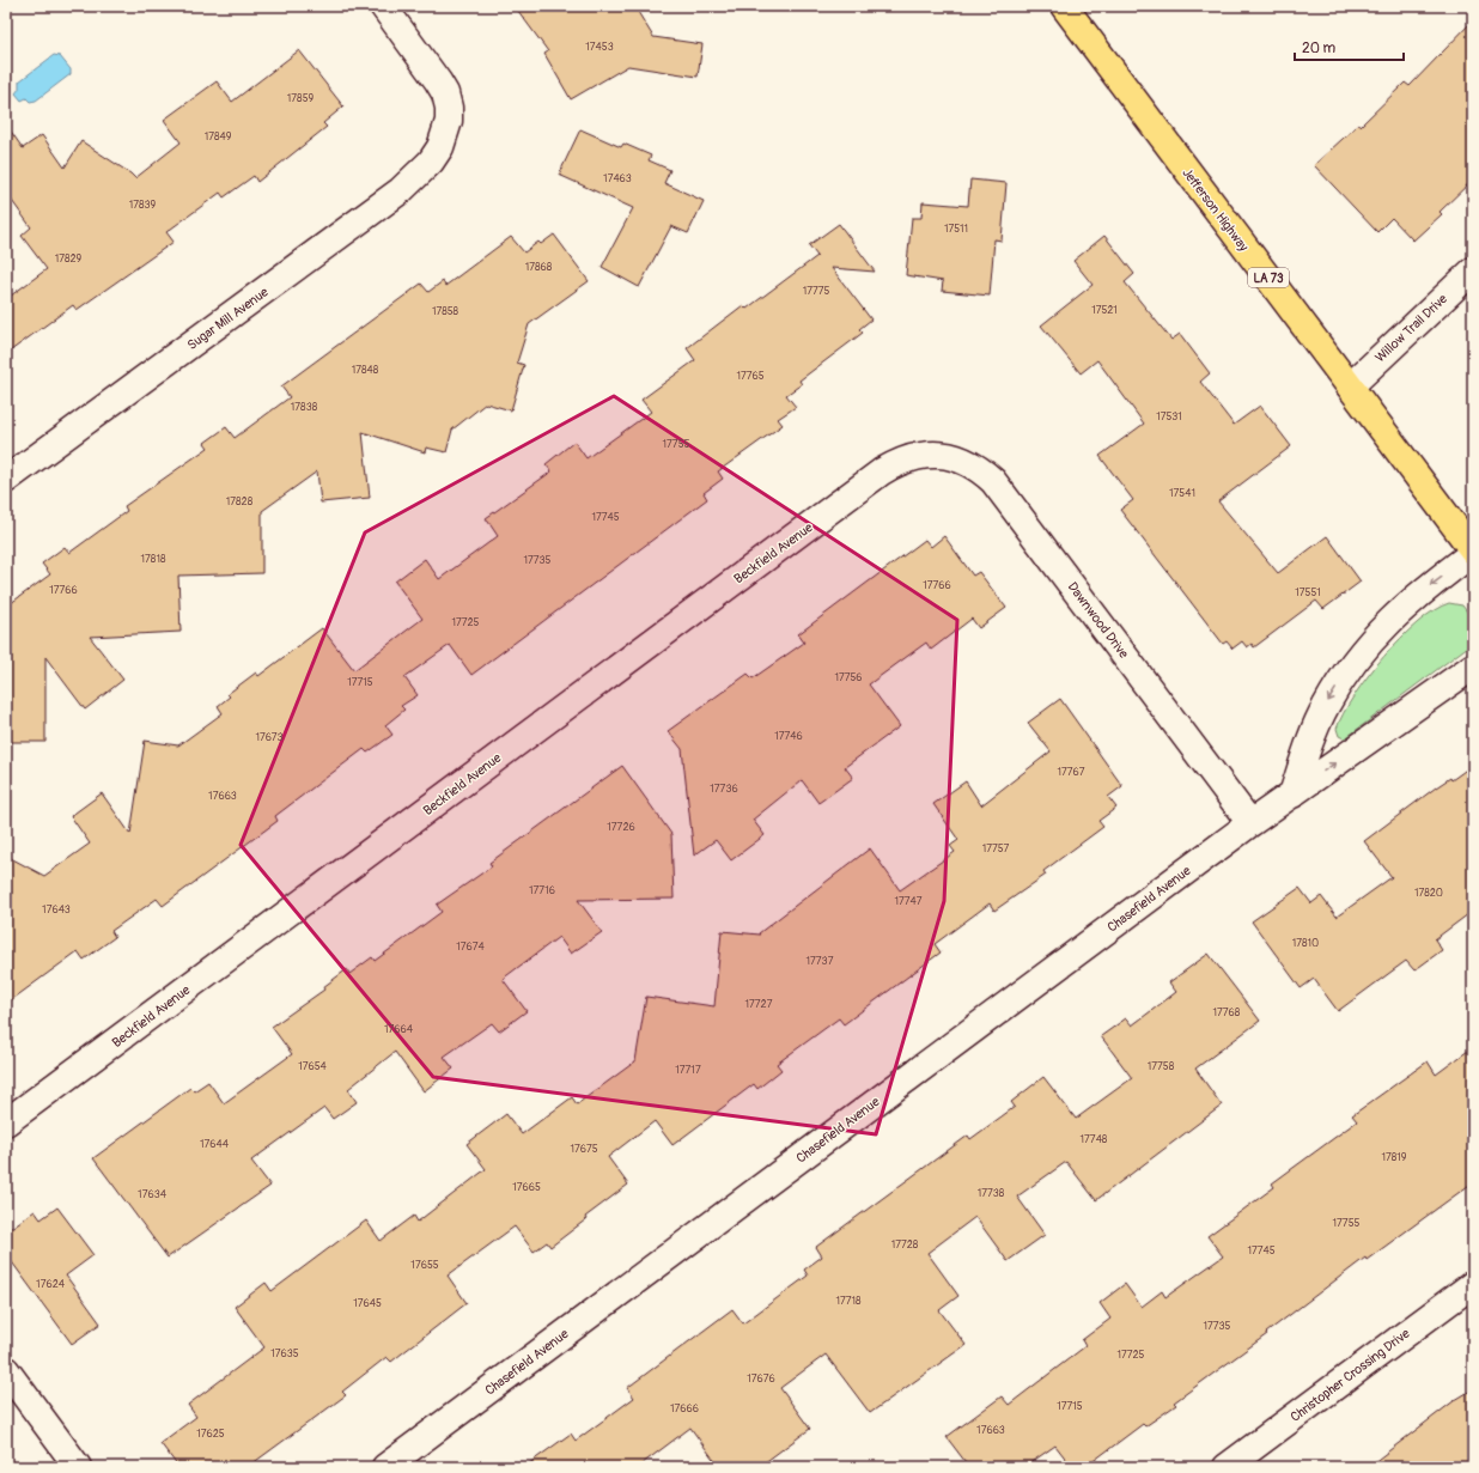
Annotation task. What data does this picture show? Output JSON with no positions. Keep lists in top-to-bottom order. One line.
{"streets":{"main road":["Jefferson Highway","LA 73"],"street":["Sugar Mill Avenue","Willow Trail Drive","Beckfield Avenue","Dawnwood Drive","Chasefield Avenue","Christopher Crossing Drive"]},"crossings":[["Jefferson Highway","Willow Trail Drive"],["Beckfield Avenue","Dawnwood Drive"],["Dawnwood Drive","Chasefield Avenue"]],"house_numbers":["17453","17859","17849","17463","17839","17511","17829","17868","17775","17521","17858","17848","17765","17838","17531","17755","17541","17828","17745","17818","17735","17766","17766","17551","17725","17756","17715","17746","17673","17767","17736","17663","17726","17757","17716","17820","17747","17643","17810","17674","17737","17727","17768","17664","17654","17758","17717","17748","17644","17675","17819","17665","17738","17634","17755","17728","17745","17655","17624","17718","17645","17735","17635","17725","17676","17715","17666","17663","17625"],"scale_bar":"20 m"}
